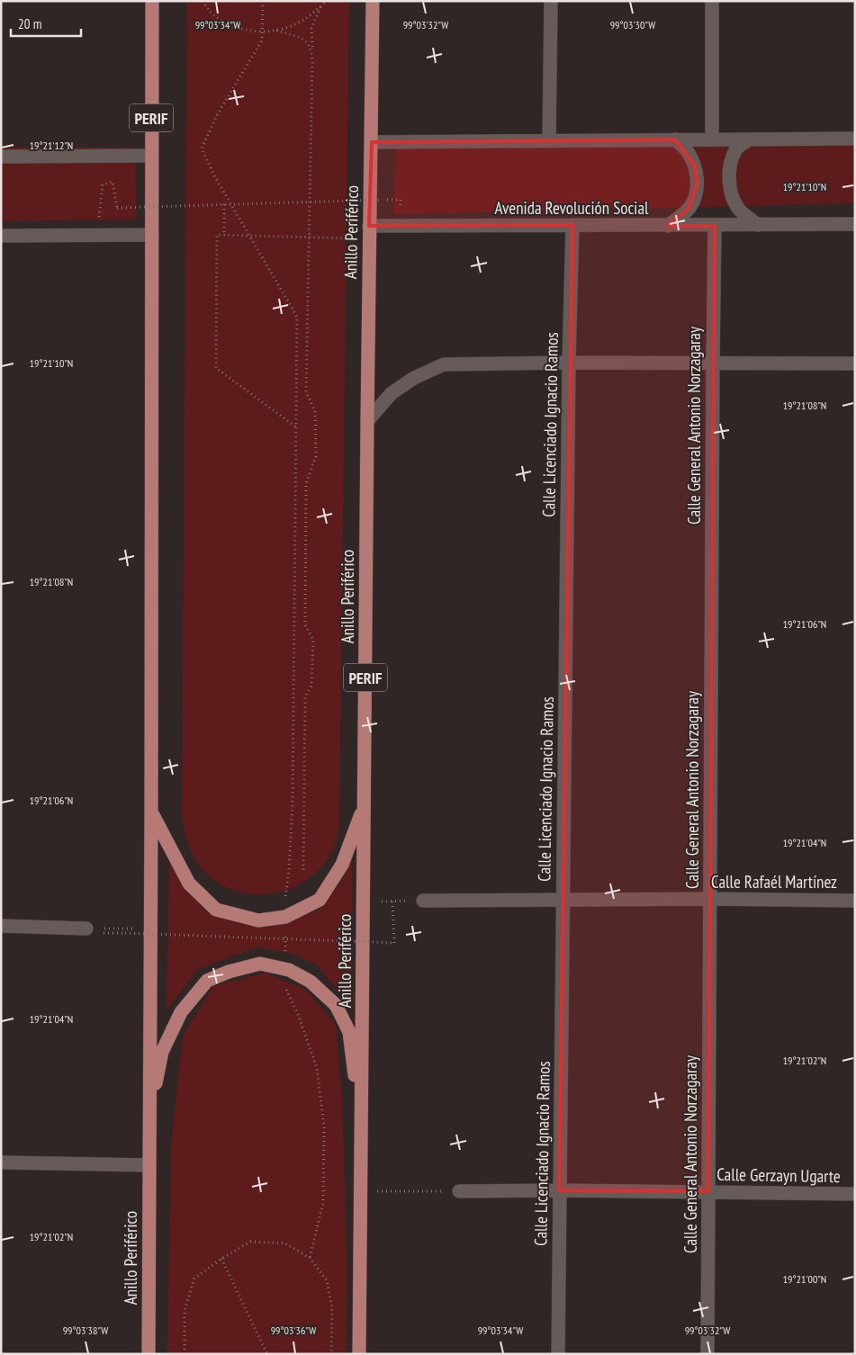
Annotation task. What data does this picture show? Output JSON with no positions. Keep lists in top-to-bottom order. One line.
{"streets":{"main road":["PERIF","Anillo Periférico"],"street":["Avenida Revolución Social","Calle Licenciado Ignacio Ramos","Calle General Antonio Norzagaray","Calle Rafaél Martínez","Calle Gerzayn Ugarte"]},"crossings":[["Avenida Revolución Social","Anillo Periférico"],["Avenida Revolución Social","Calle Licenciado Ignacio Ramos"],["Avenida Revolución Social","Calle General Antonio Norzagaray"],["Calle Licenciado Ignacio Ramos","Calle Rafaél Martínez"],["Calle Licenciado Ignacio Ramos","Calle Gerzayn Ugarte"],["Calle General Antonio Norzagaray","Calle Rafaél Martínez"],["Calle General Antonio Norzagaray","Calle Gerzayn Ugarte"]],"scale_bar":"20 m","coordinates":["99°03'34\"W","99°03'32\"W","99°03'30\"W","19°21'12\"N","19°21'10\"N","19°21'08\"N","19°21'06\"N","19°21'04\"N","19°21'02\"N","19°21'00\"N","99°03'38\"W","99°03'36\"W"]}
